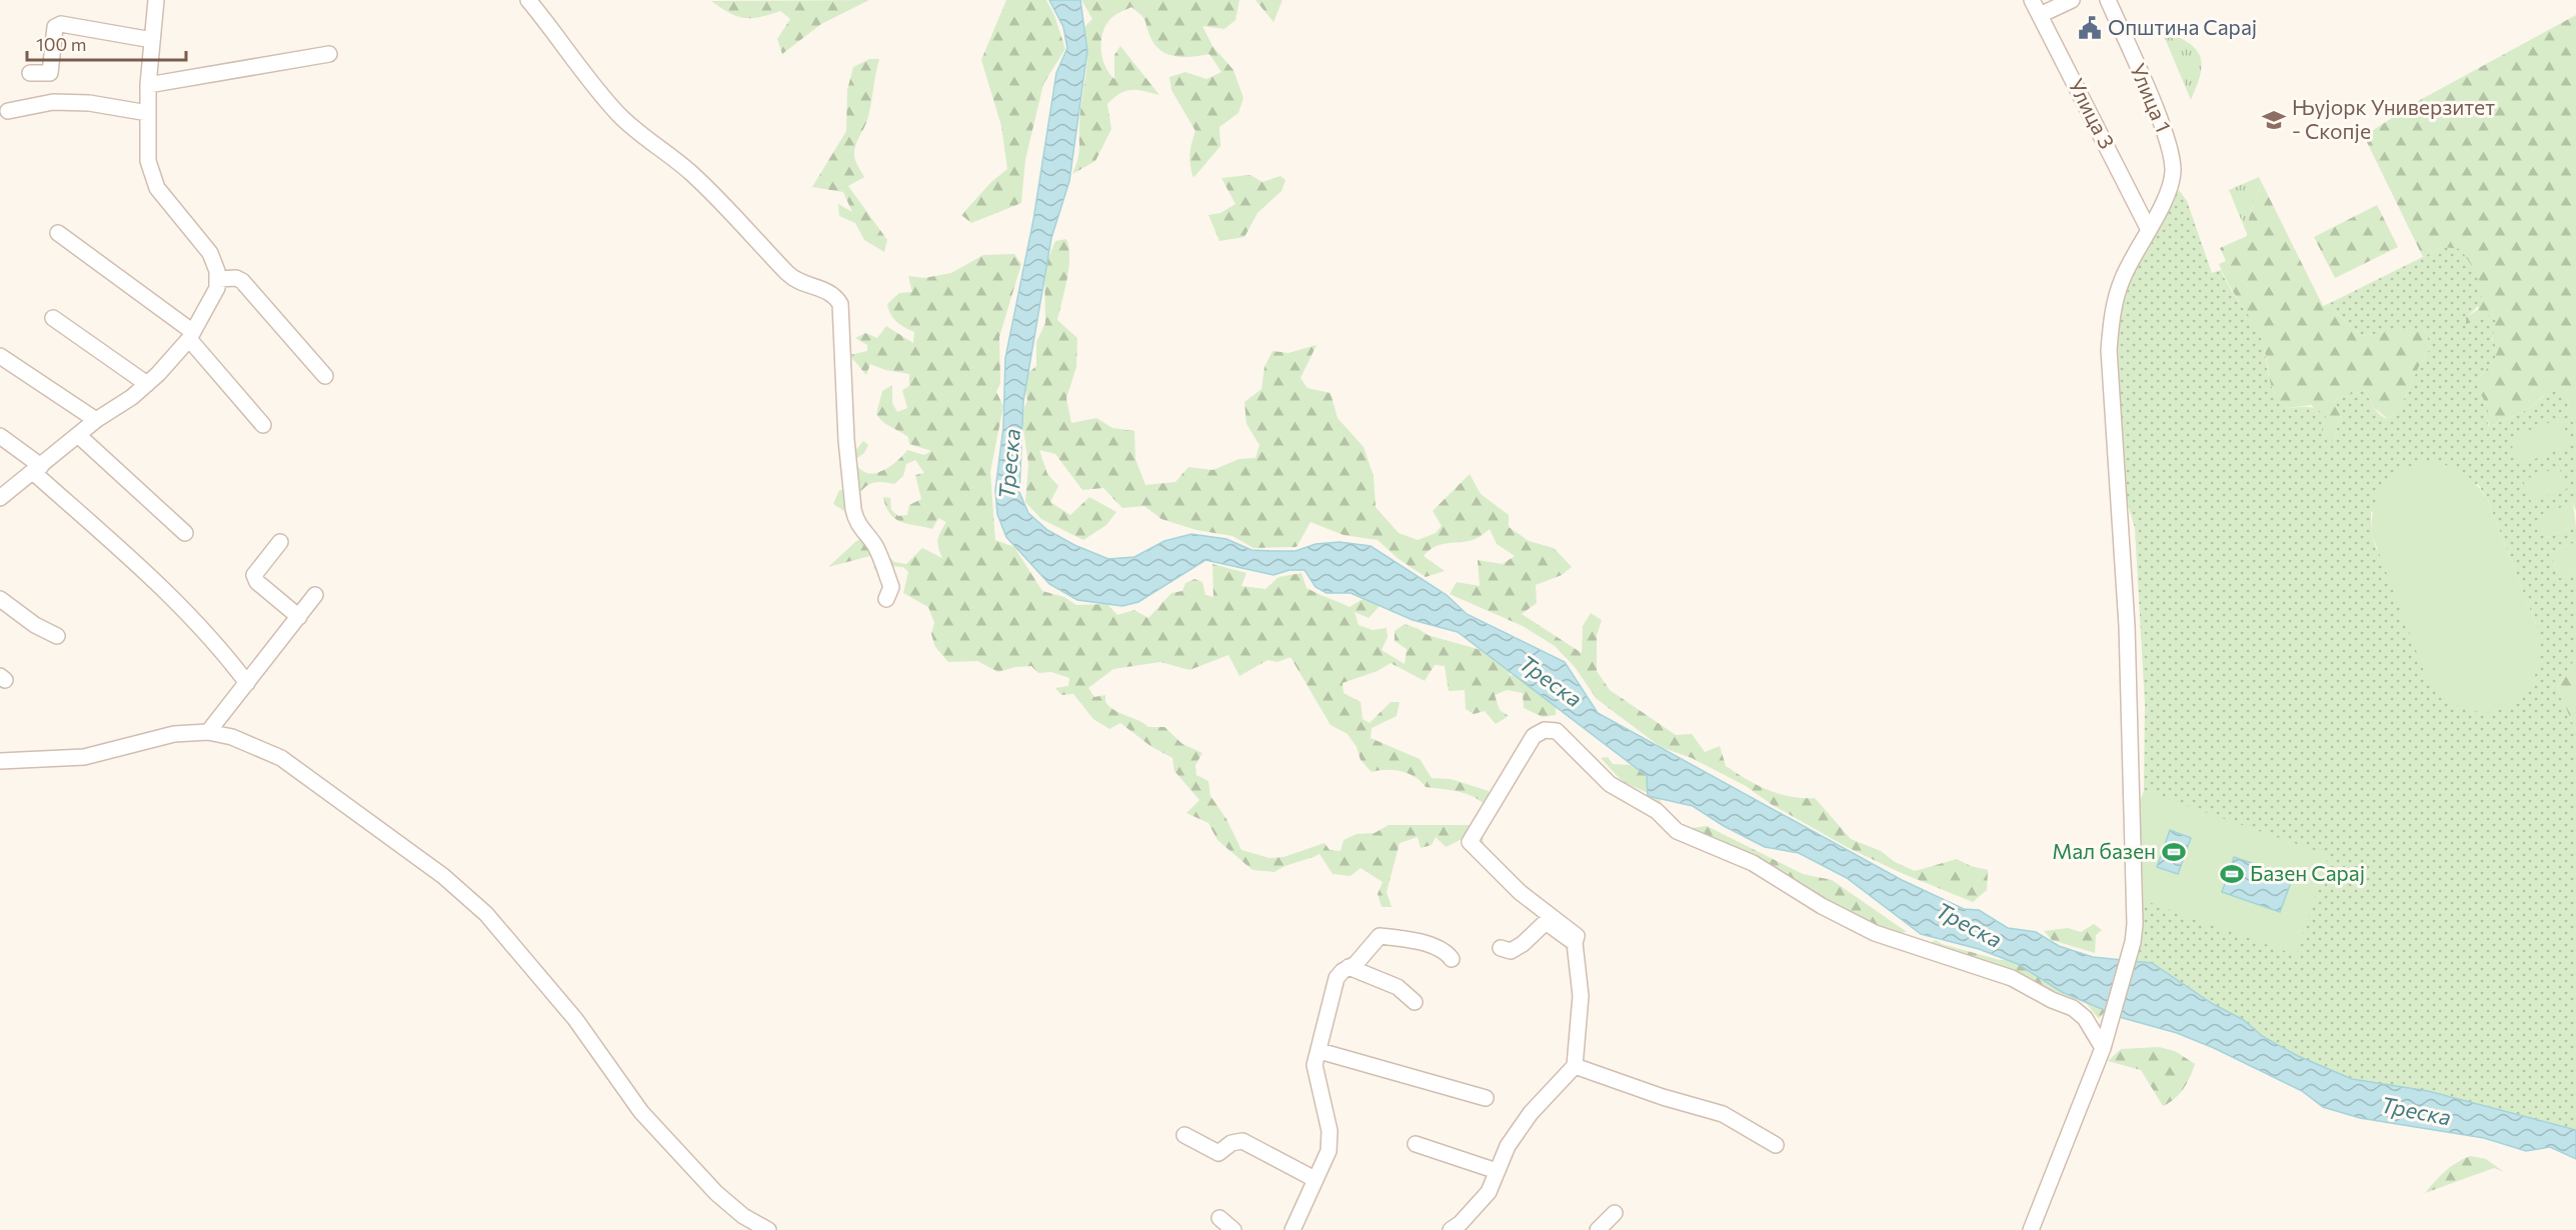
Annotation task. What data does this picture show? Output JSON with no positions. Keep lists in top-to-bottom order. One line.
{"streets":{"street":["Улица 1","Улица 3"]},"crossings":[["Улица 1","Улица 3"]],"water":["Треска"],"places":{"public building":["Општина Сарај"],"school or university":["Њујорк Универзитет - Скопје"],"sports":["Мал базен","Базен Сарај"]},"scale_bar":"100 m"}
